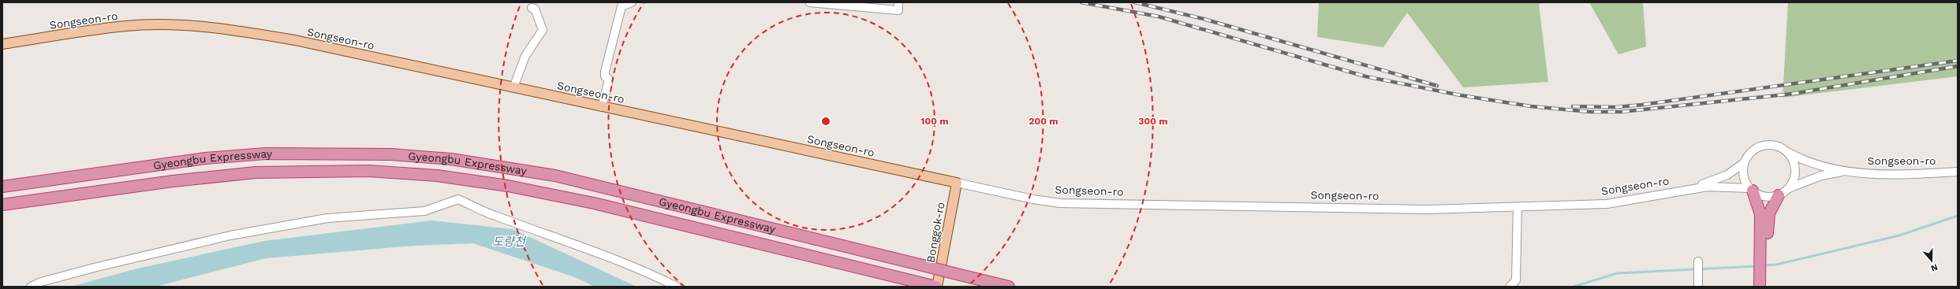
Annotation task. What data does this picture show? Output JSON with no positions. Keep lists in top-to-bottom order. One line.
{"streets":{"highway":["Gyeongbu Expressway"],"main road":["Songseon-ro","Bonggok-ro"]},"crossings":[["Songseon-ro","Bonggok-ro"],["Gyeongbu Expressway","Bonggok-ro"]],"water":["도량천"],"north":"bottom","rings":["100 m","200 m","300 m"]}
